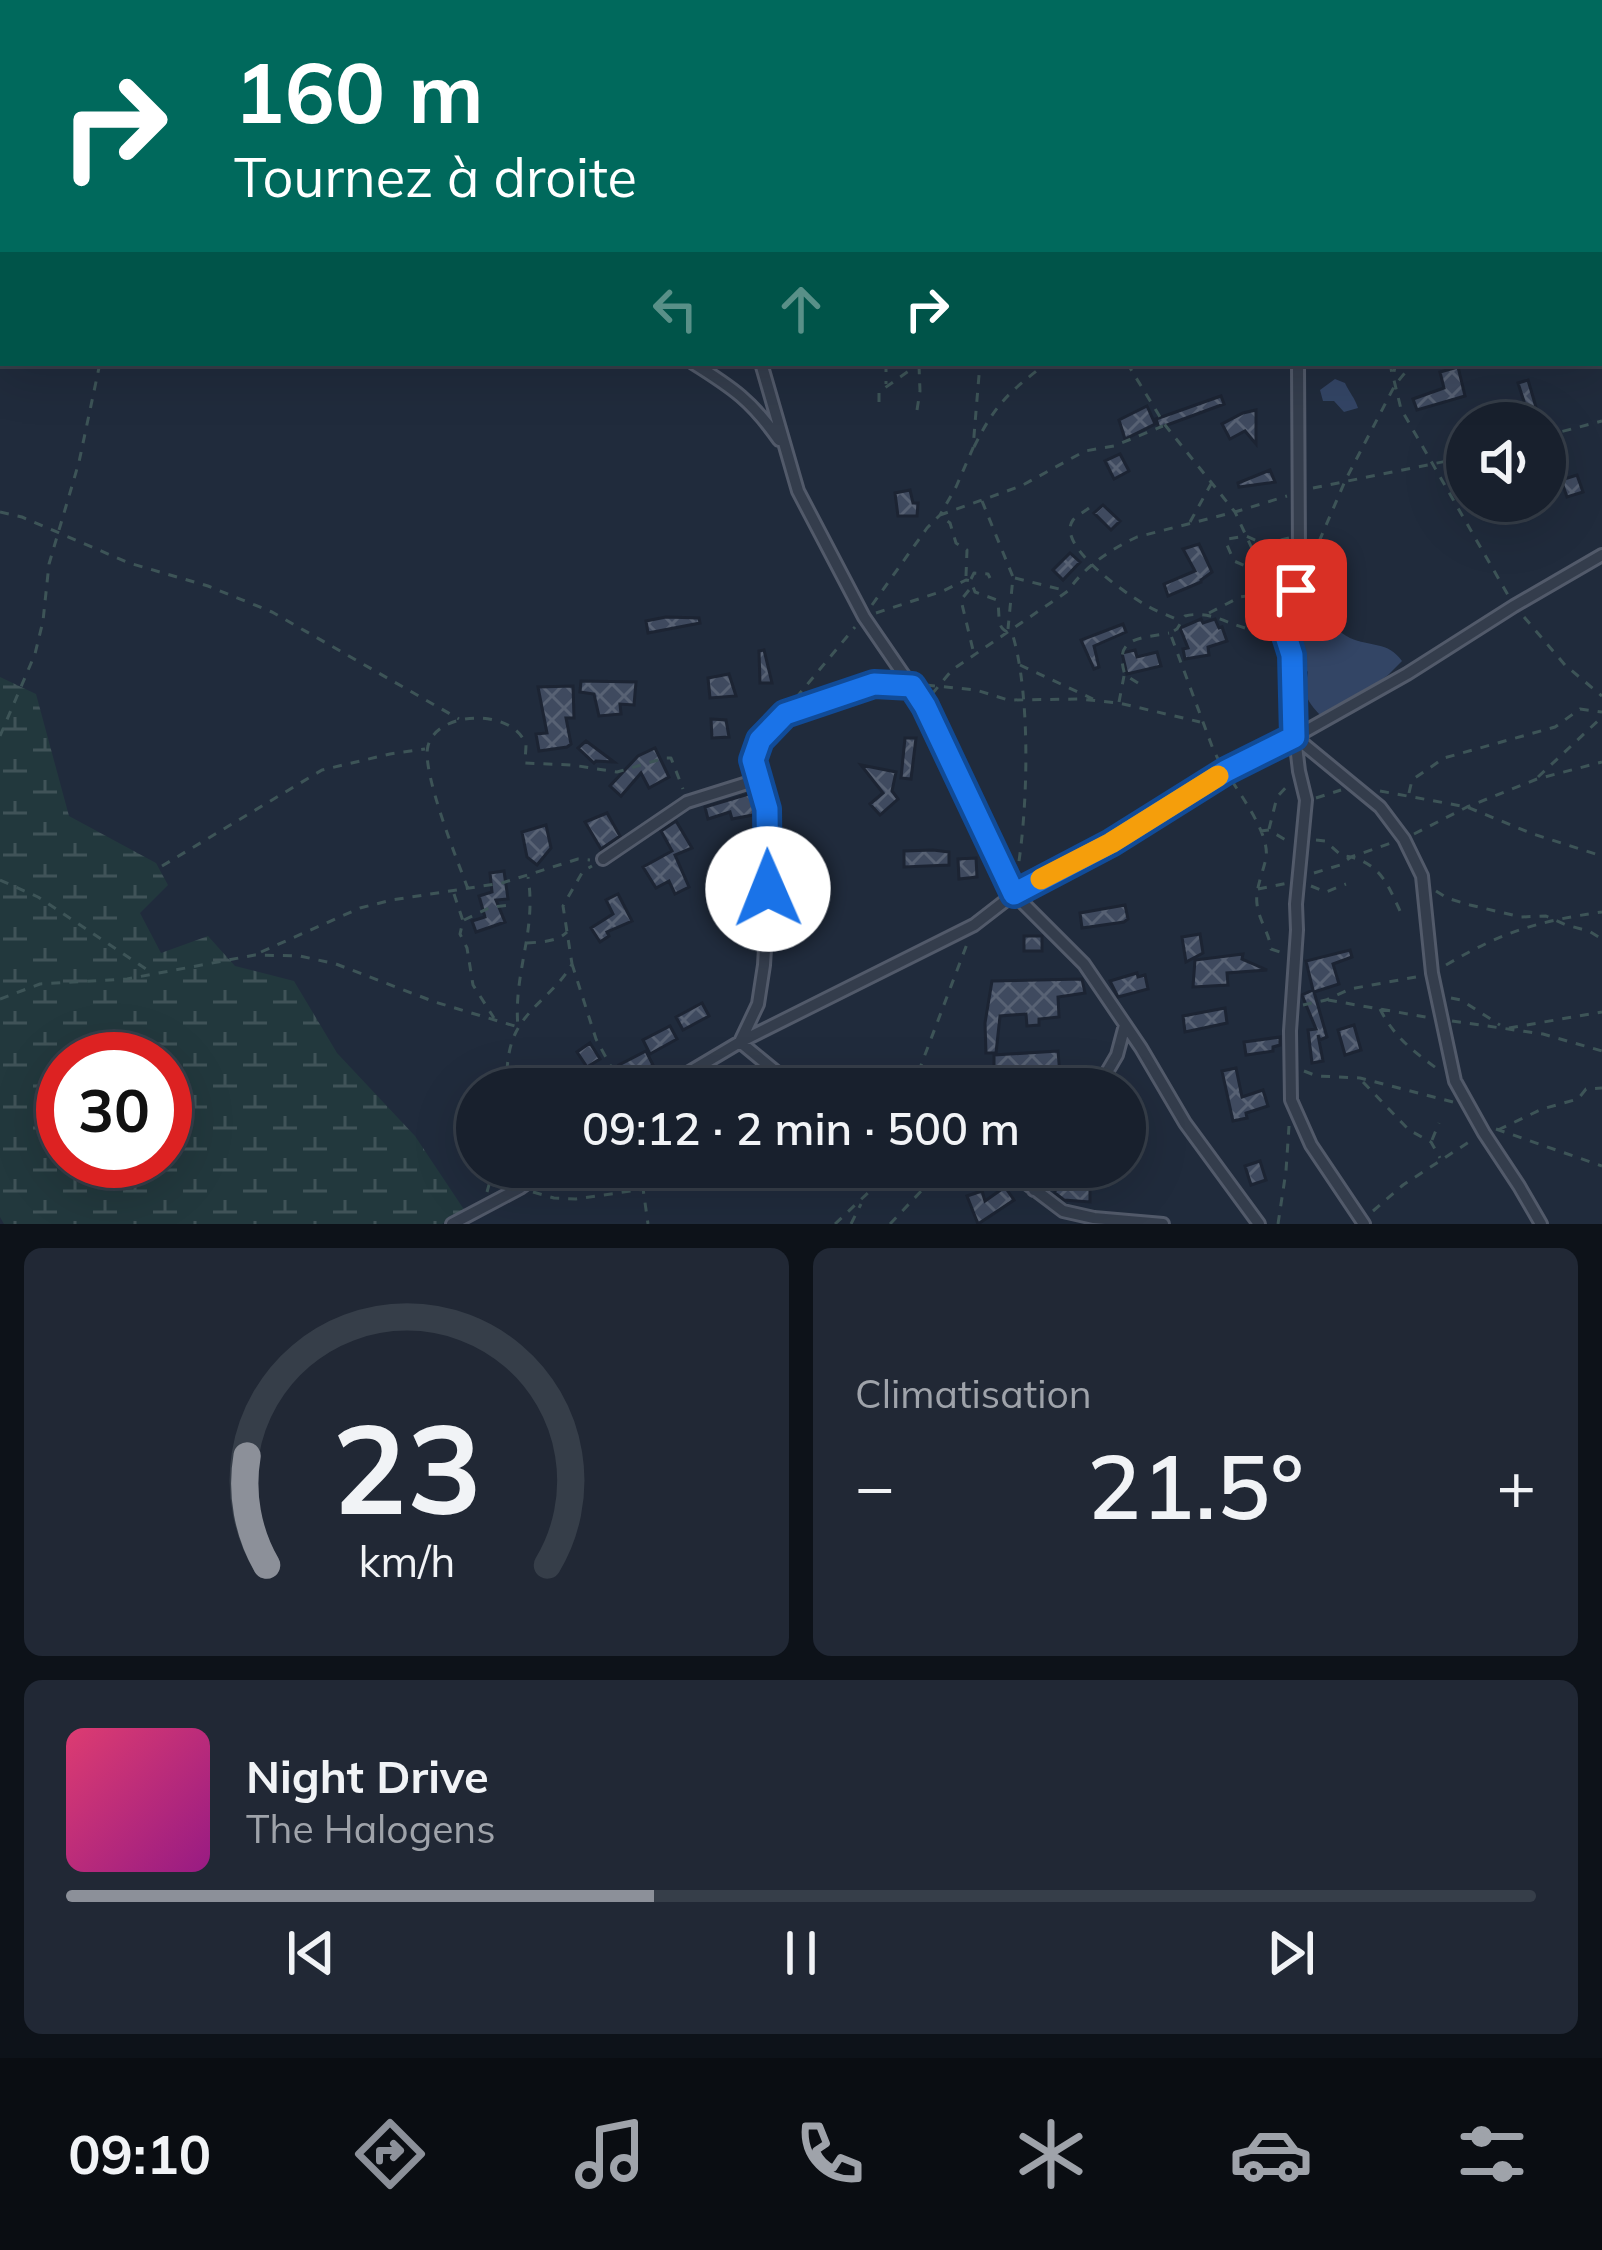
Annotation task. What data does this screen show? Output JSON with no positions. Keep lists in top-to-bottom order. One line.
{"page":{"turn":["160 m","Tournez à droite"],"limit":"30","trip":"09:12 · 2 min · 500 m","tile":"Climatisation","heat":["−","21.5°","+"],"song":["Night Drive","The Halogens"],"tabs":"09:10","gauge":["23","km/h"]}}
